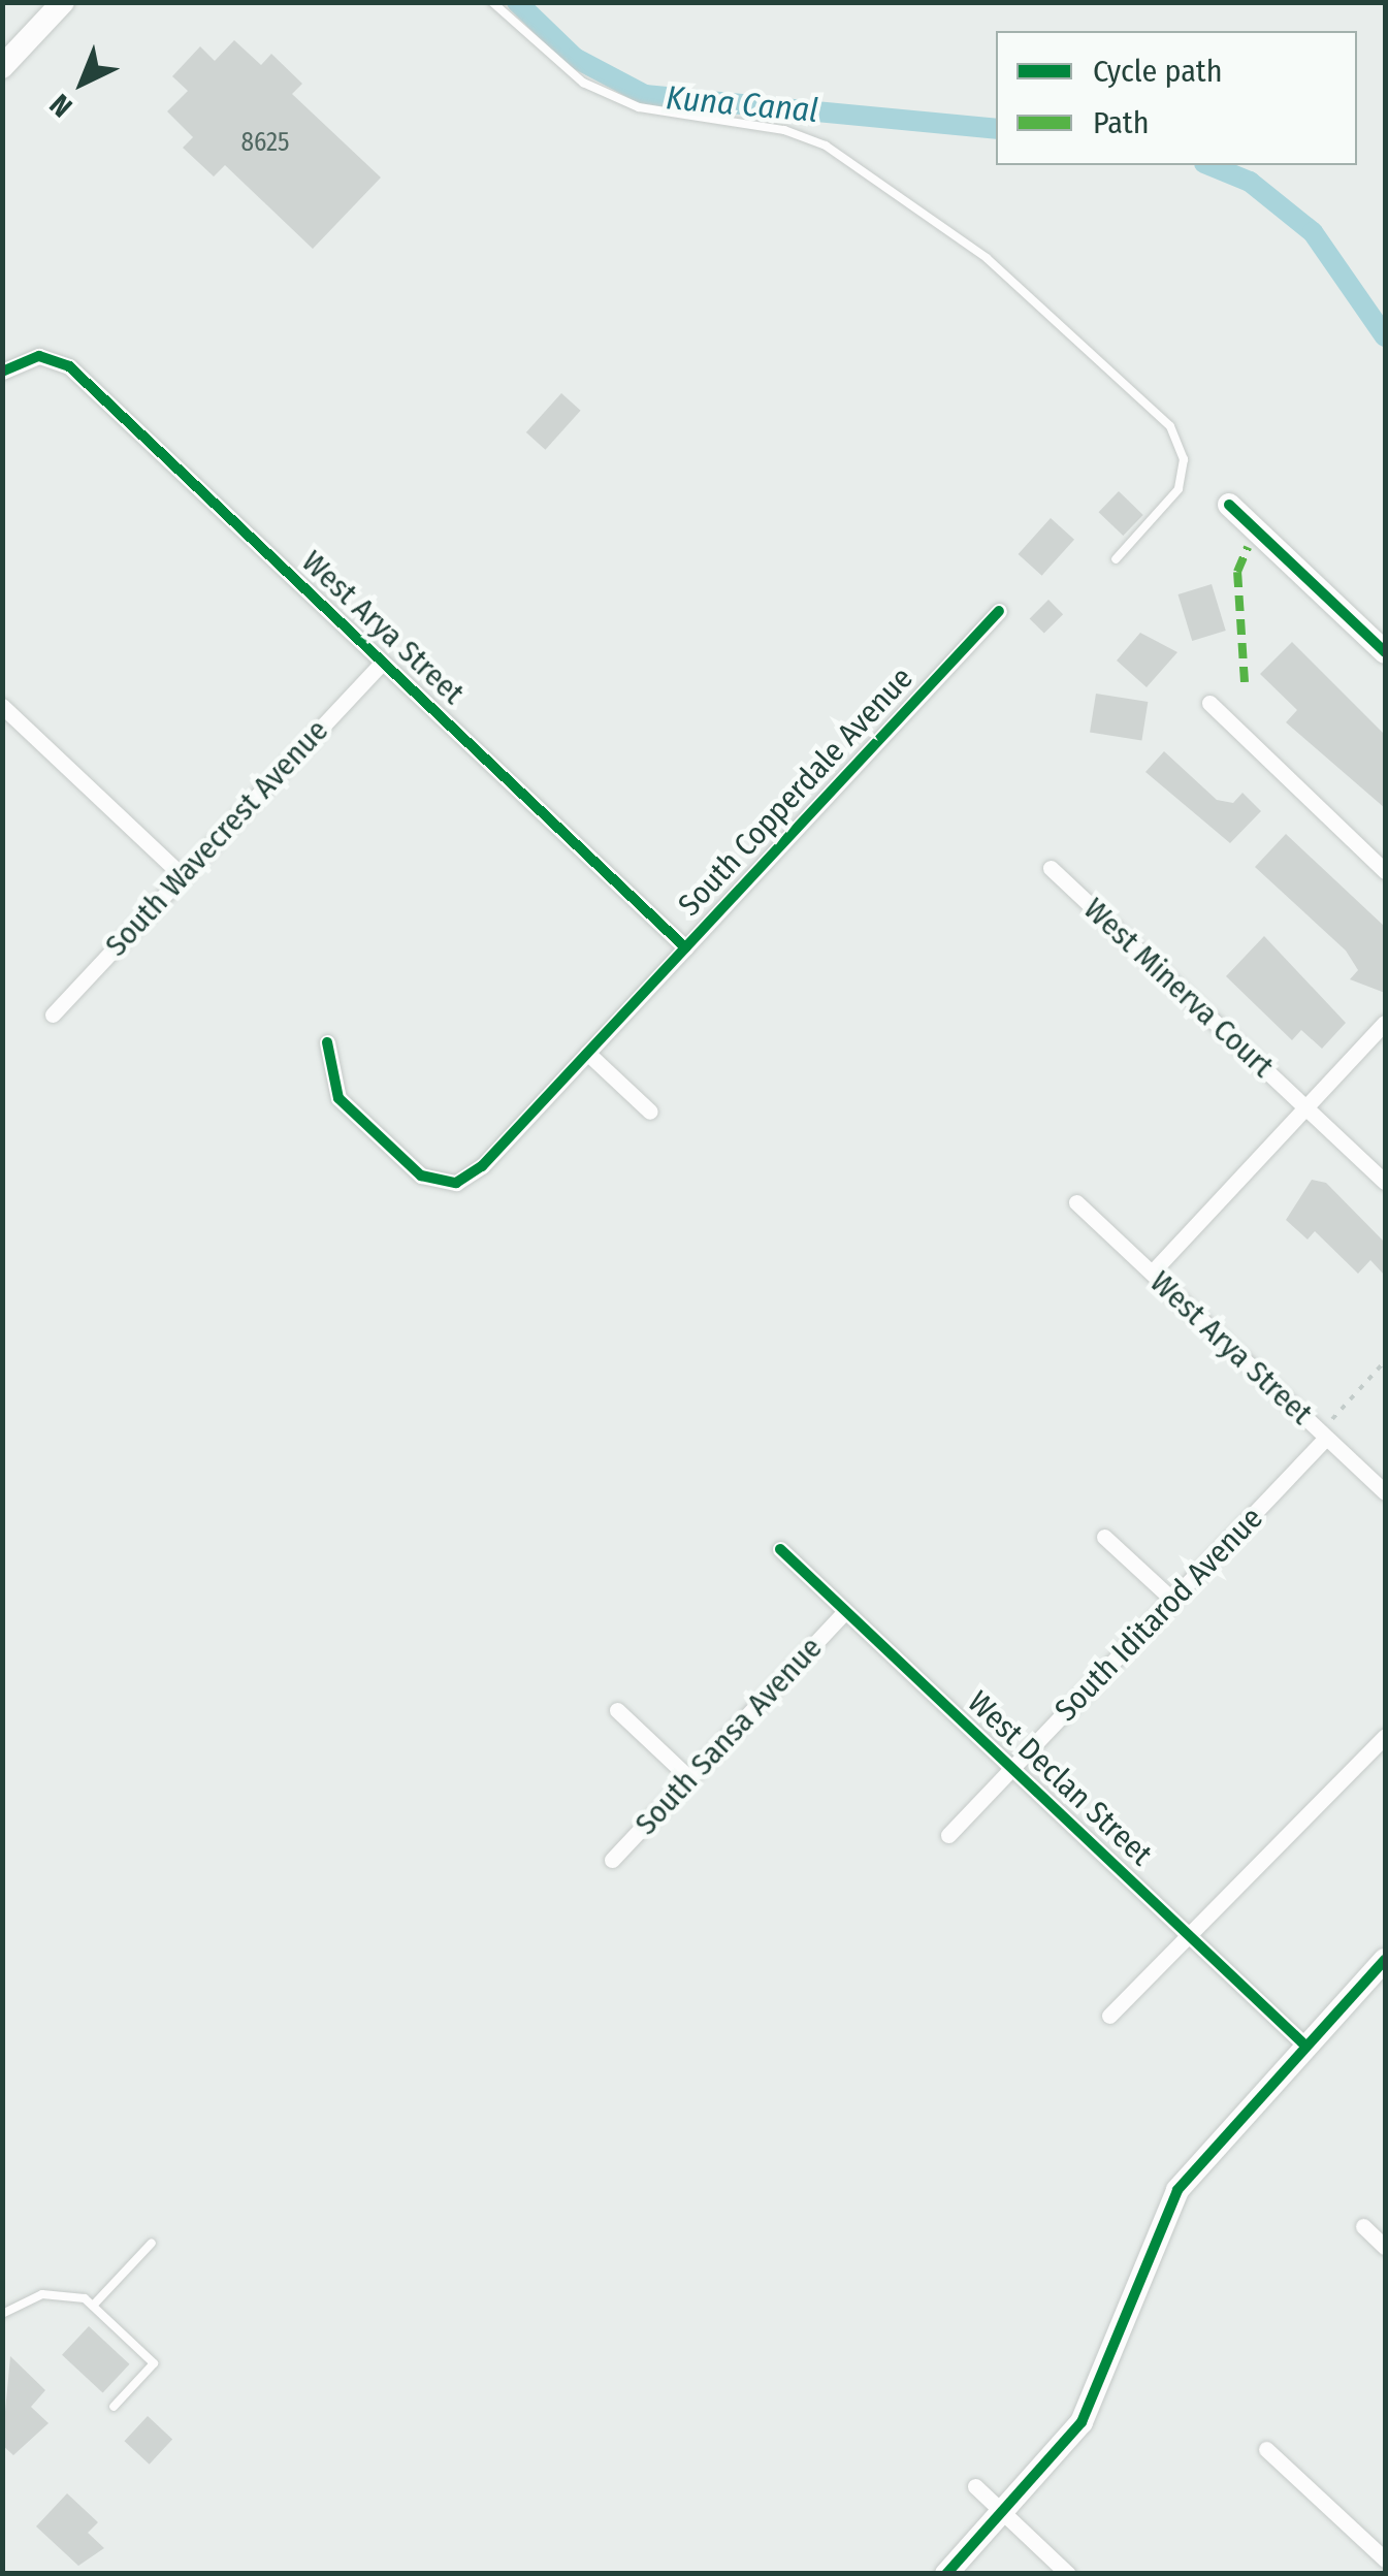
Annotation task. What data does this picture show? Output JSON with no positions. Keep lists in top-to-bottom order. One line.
{"streets":{"street":["West Arya Street","South Copperdale Avenue","South Wavecrest Avenue","West Minerva Court","South Iditarod Avenue","South Sansa Avenue","West Declan Street"]},"crossings":[["West Arya Street","South Copperdale Avenue"],["West Arya Street","South Wavecrest Avenue"],["West Arya Street","South Iditarod Avenue"],["South Iditarod Avenue","West Declan Street"],["South Sansa Avenue","West Declan Street"]],"water":["Kuna Canal"],"house_numbers":["8625"],"legend":["Cycle path","Path"],"north":"bottom left"}
